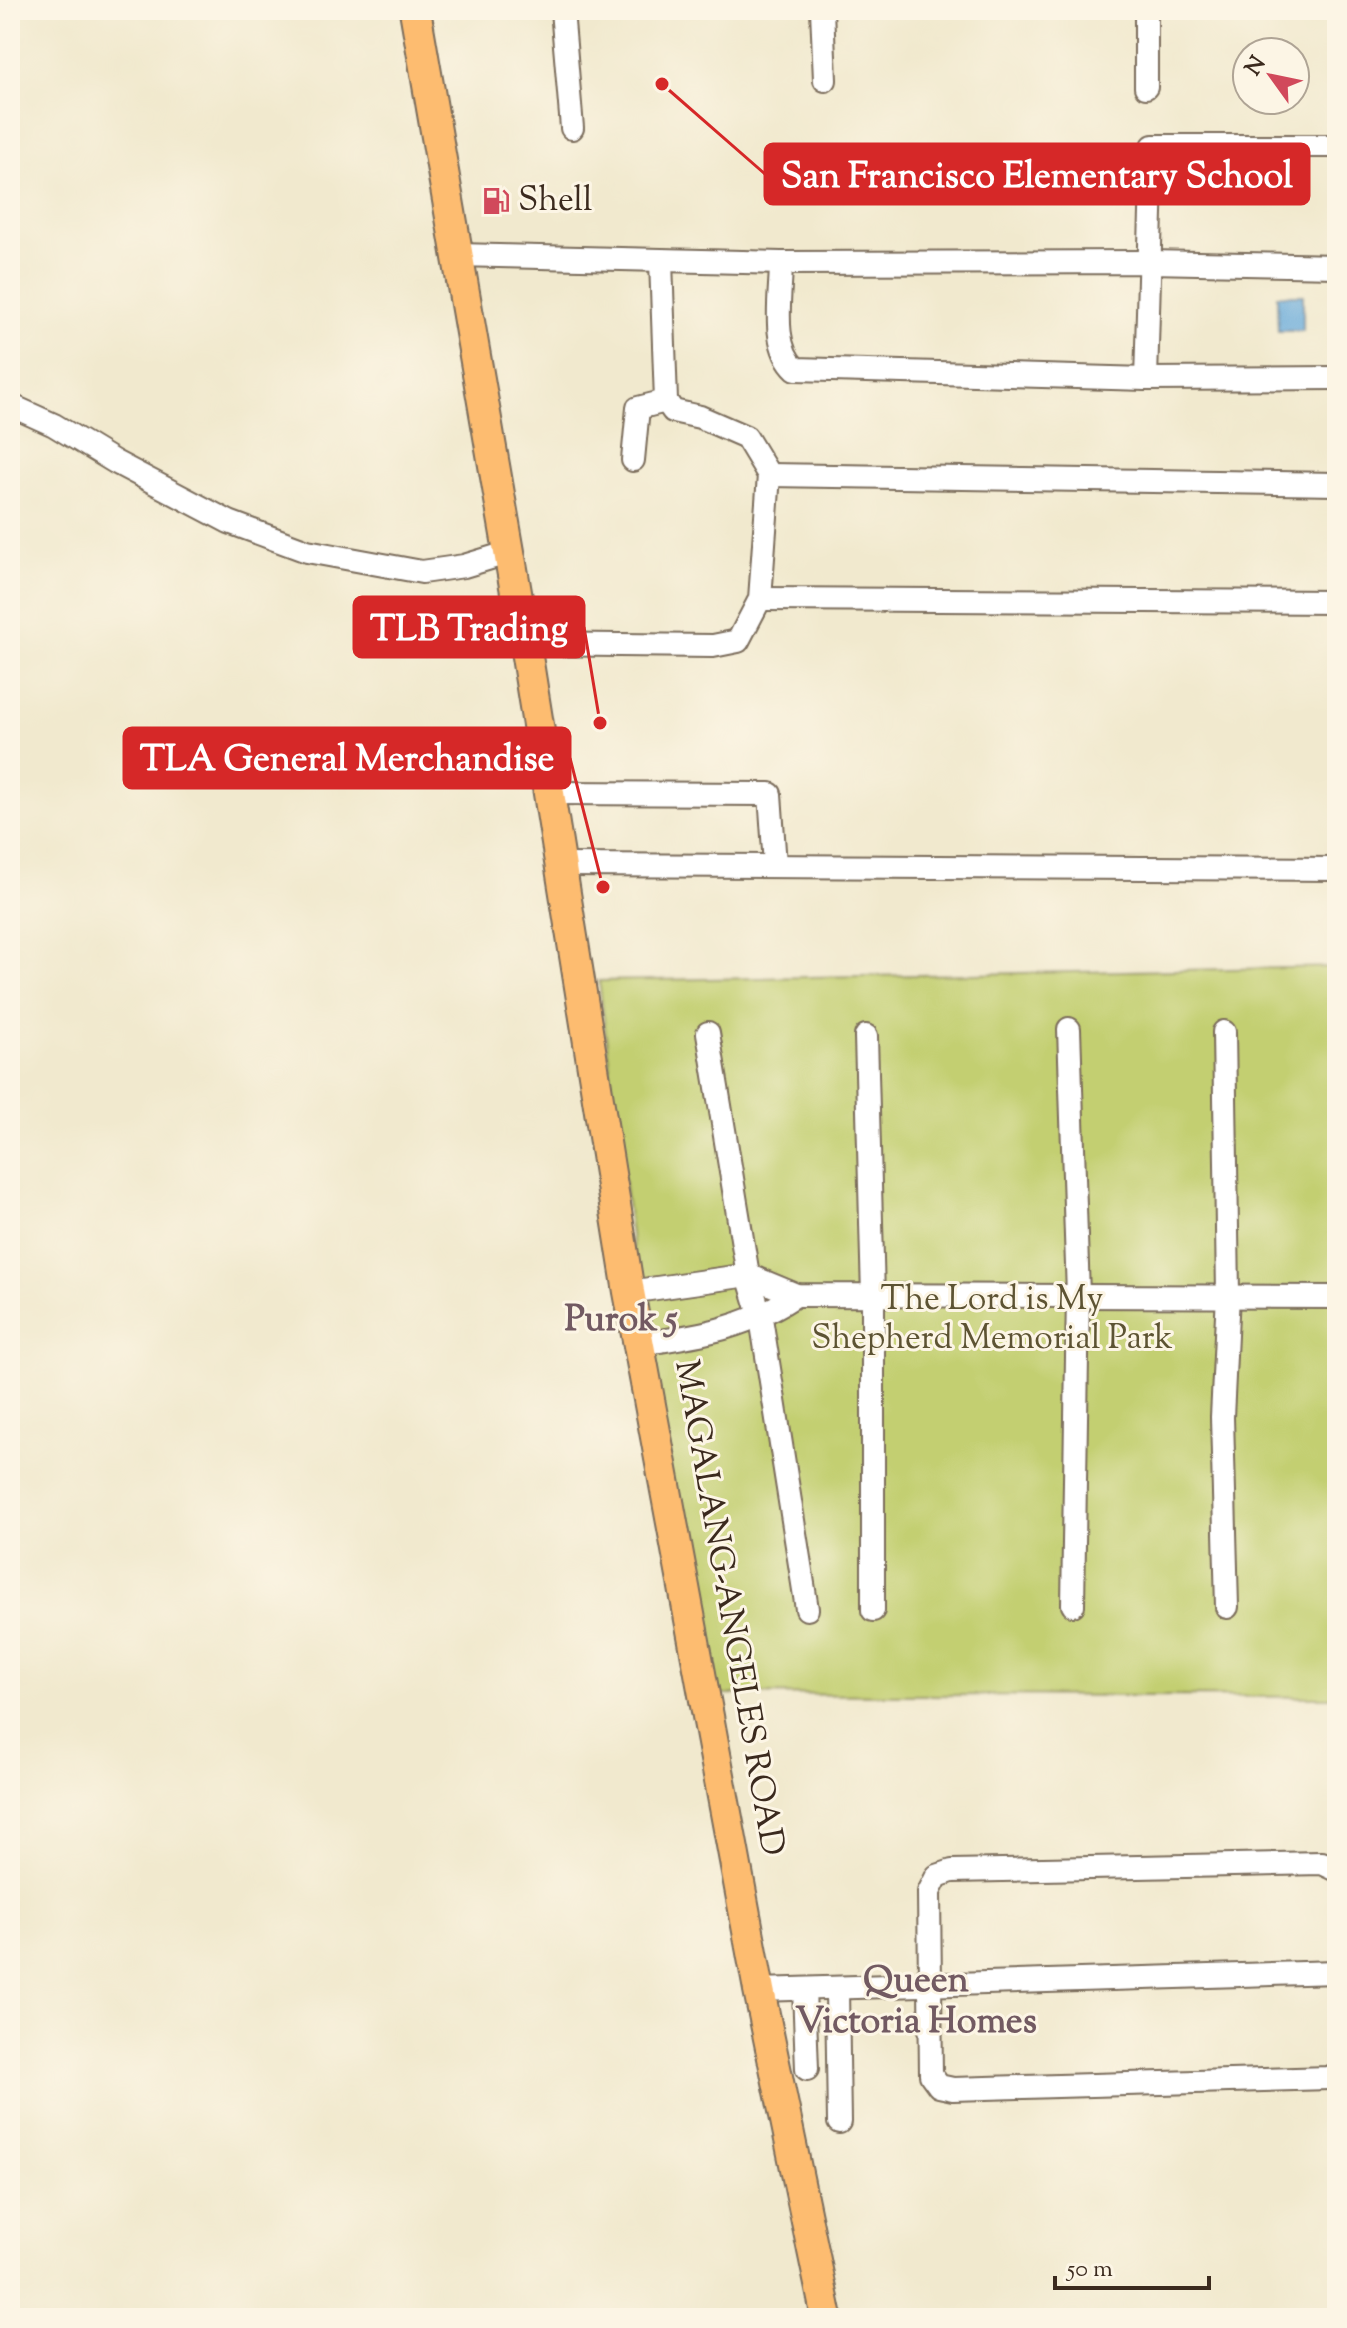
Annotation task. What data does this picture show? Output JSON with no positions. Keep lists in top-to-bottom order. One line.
{"streets":{"main road":["MAGALANG-ANGELES ROAD"]},"districts":["Purok 5","Queen Victoria Homes"],"parks":["The Lord is My Shepherd Memorial Park"],"places":{"other":["San Francisco Elementary School","TLB Trading","TLA General Merchandise"],"fuel station":["Shell"]},"scale_bar":"50 m","north":"top left"}
